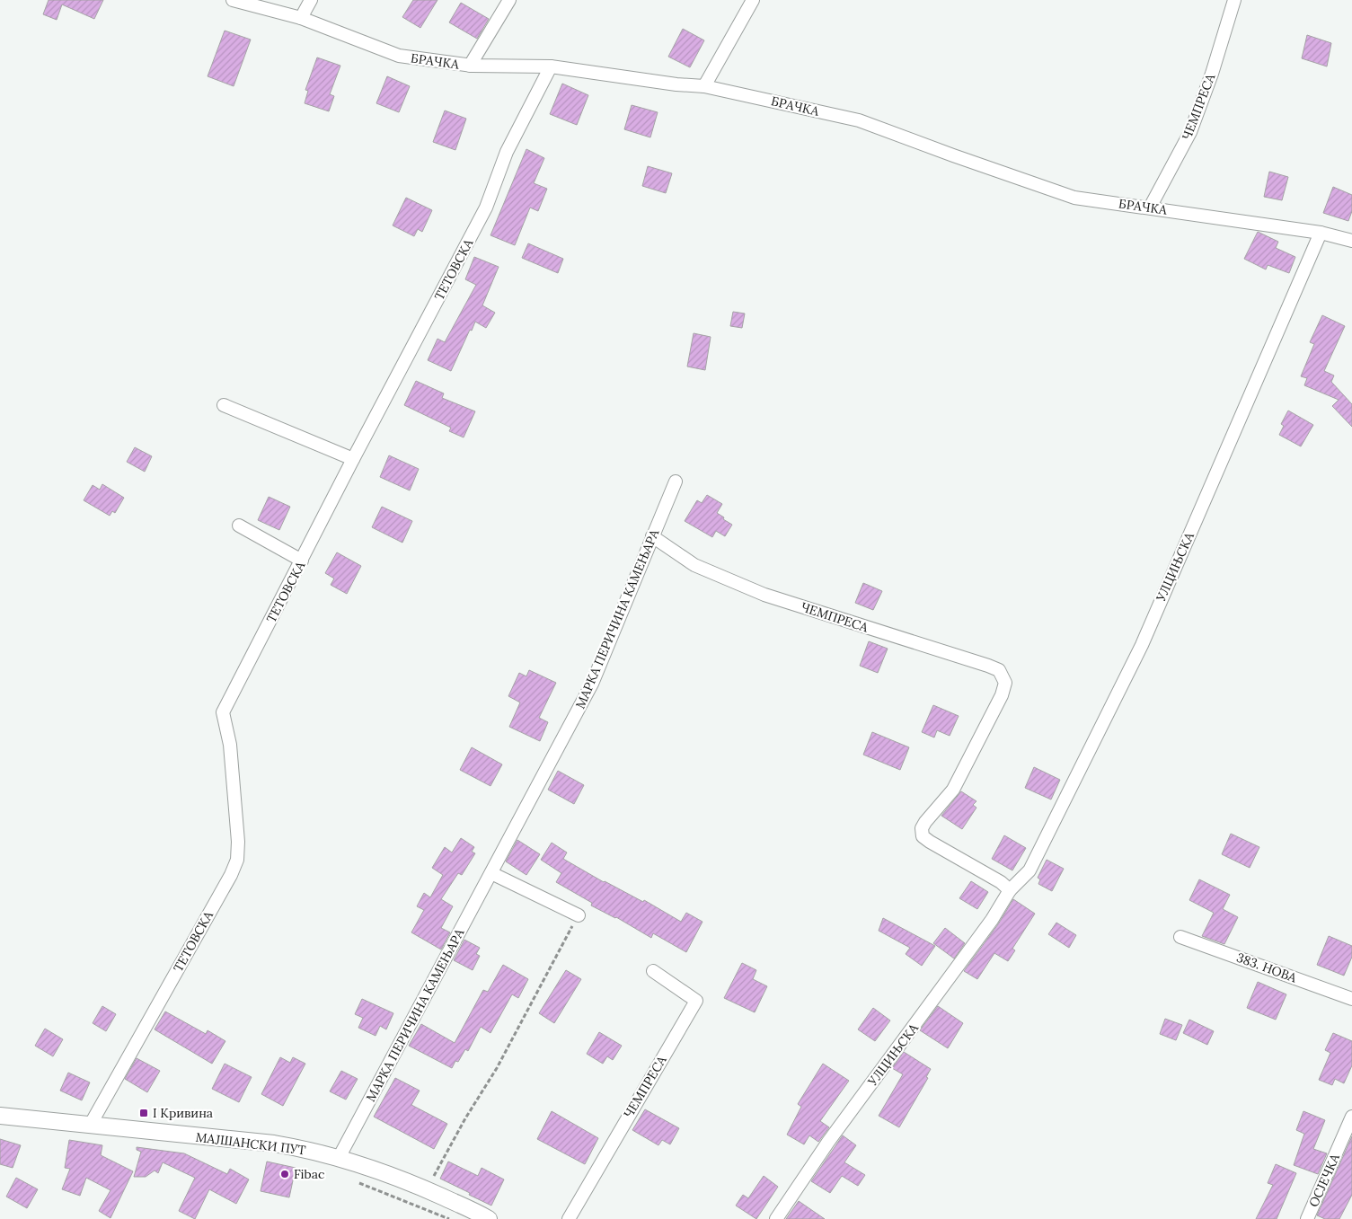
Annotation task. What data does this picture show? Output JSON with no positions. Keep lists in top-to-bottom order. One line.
{"streets":{"street":["БРАЧКА","ЧЕМПРЕСА","ТЕТОВСКА","УЛЦИЊСКА","МАРКА ПЕРИЧИНА КАМЕЊАРА","383. НОВА","МАЈШАНСКИ ПУТ","ОСЈЕЧКА"]},"crossings":[["БРАЧКА","ЧЕМПРЕСА"],["БРАЧКА","ТЕТОВСКА"],["БРАЧКА","УЛЦИЊСКА"],["ЧЕМПРЕСА","УЛЦИЊСКА"],["ЧЕМПРЕСА","МАРКА ПЕРИЧИНА КАМЕЊАРА"],["ТЕТОВСКА","МАЈШАНСКИ ПУТ"],["МАРКА ПЕРИЧИНА КАМЕЊАРА","МАЈШАНСКИ ПУТ"]],"places":{"transit":["I Кривина"],"other":["Fibac"]}}
